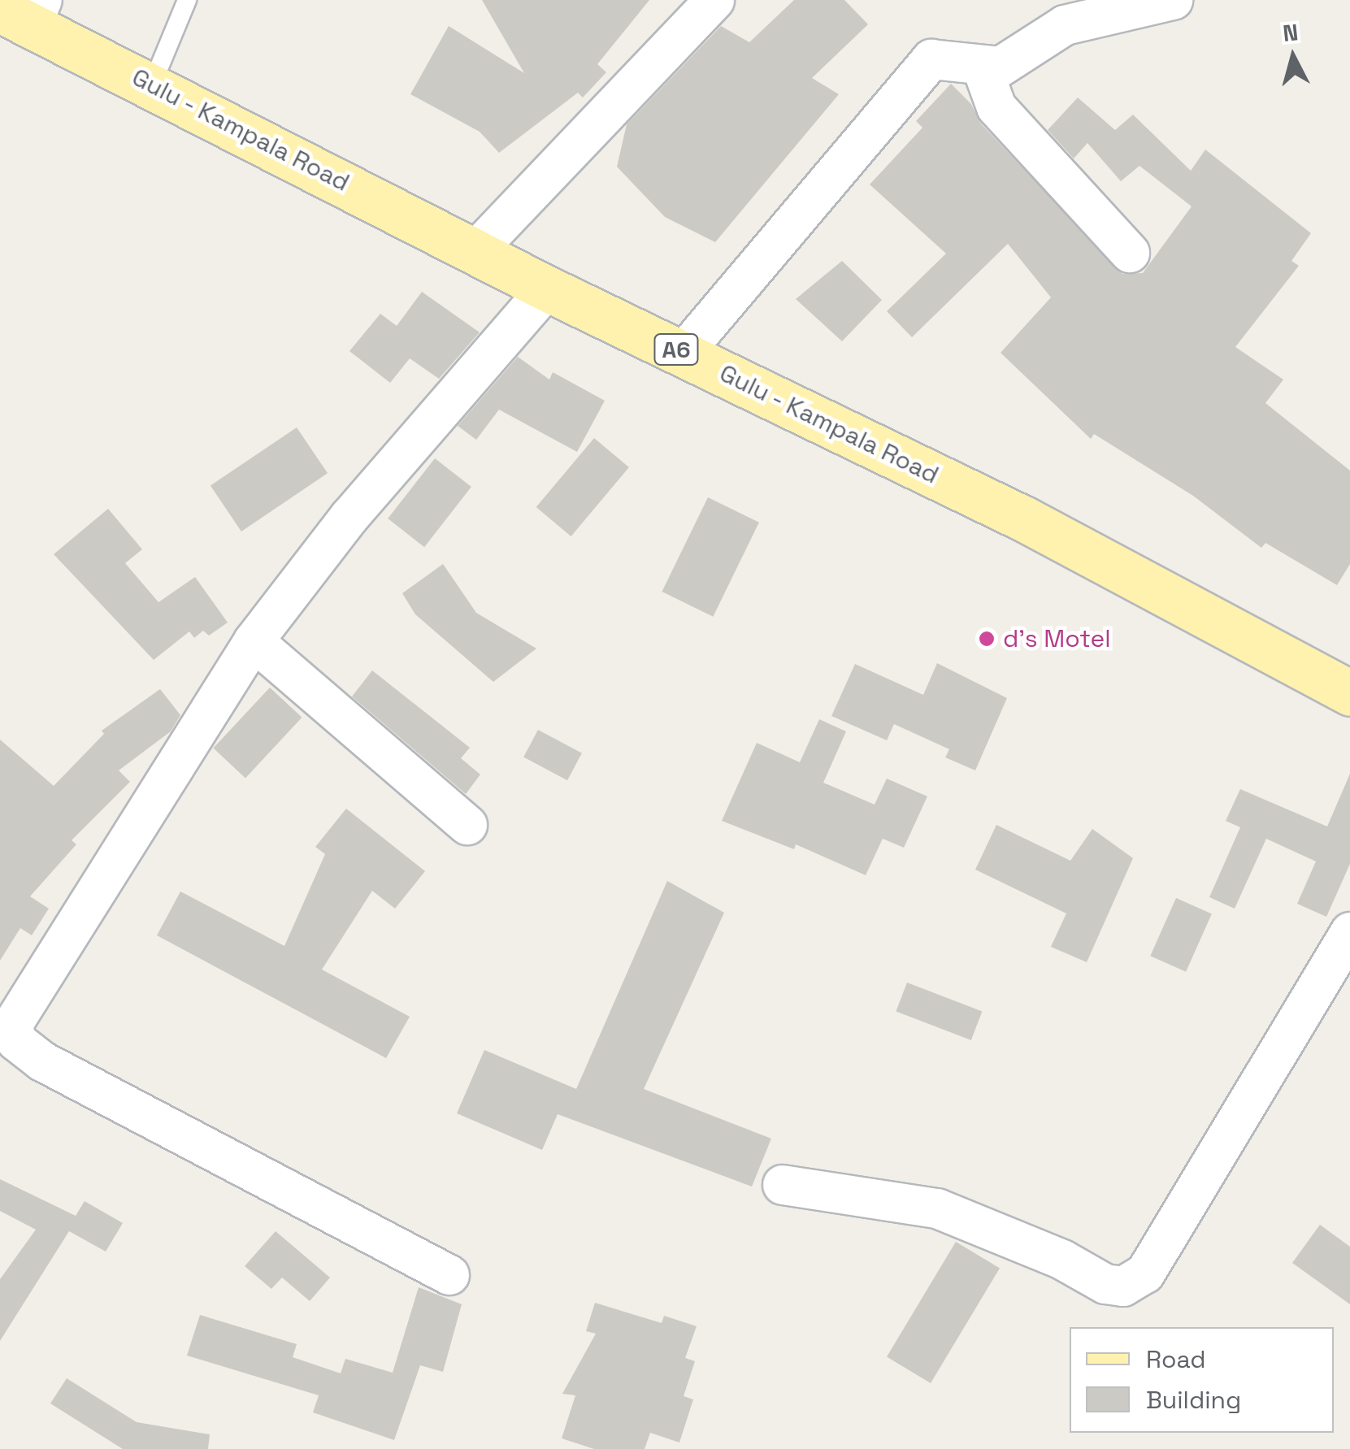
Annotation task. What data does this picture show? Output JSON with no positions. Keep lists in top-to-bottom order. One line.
{"streets":{"main road":["Gulu - Kampala Road","A6"]},"places":["d's Motel"],"legend":["Road","Building"],"north":"top"}
